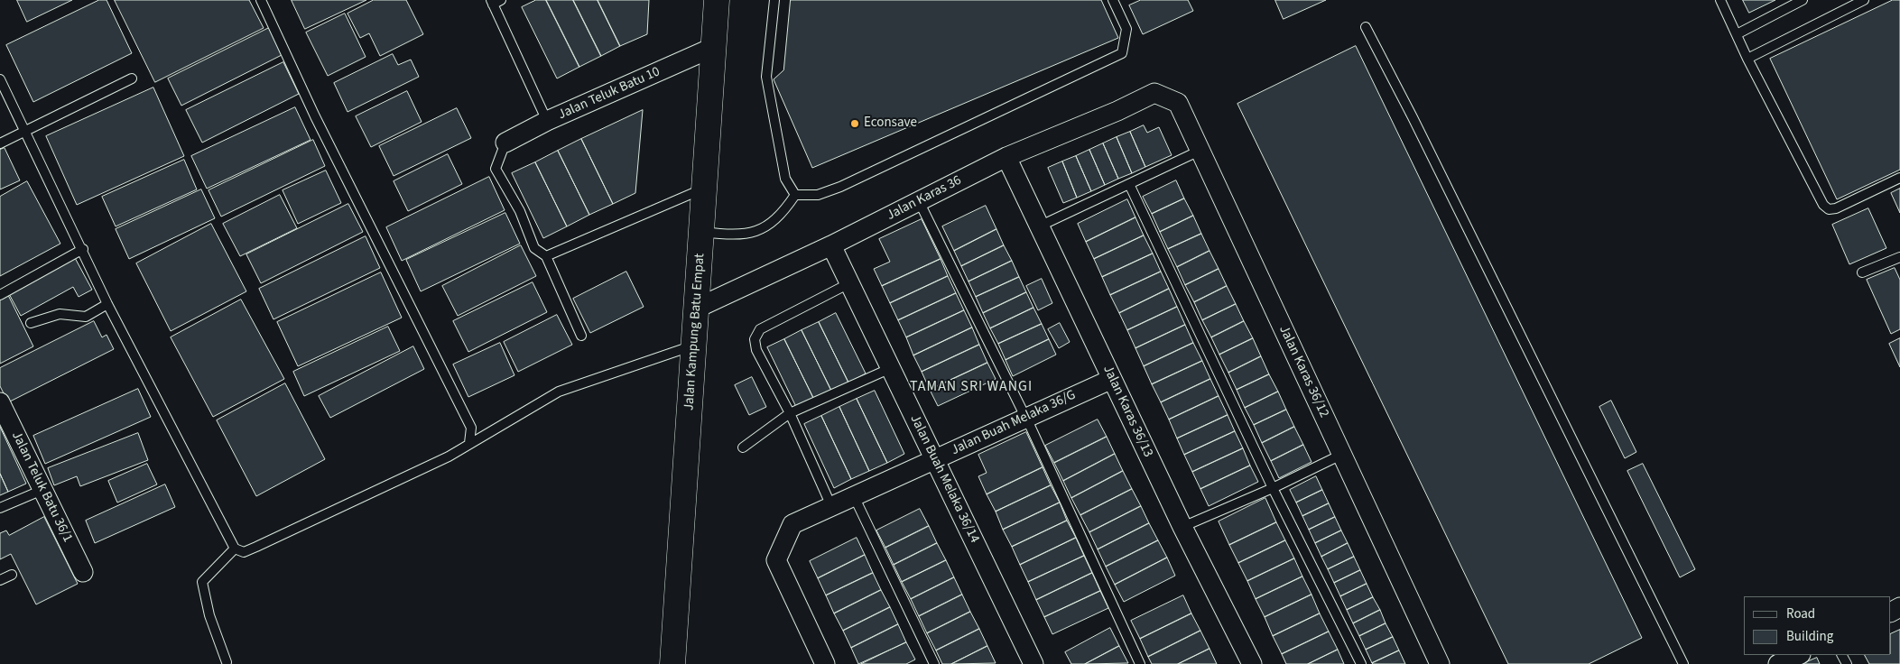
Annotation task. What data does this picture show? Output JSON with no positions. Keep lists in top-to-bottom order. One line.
{"streets":{"main road":["Jalan Kampung Batu Empat"],"street":["Jalan Teluk Batu 10","Jalan Karas 36","Jalan Karas 36/12","Jalan Karas 36/13","Jalan Buah Melaka 36/G","Jalan Buah Melaka 36/14","Jalan Teluk Batu 36/1"]},"crossings":[["Jalan Teluk Batu 10","Jalan Kampung Batu Empat"],["Jalan Karas 36","Jalan Kampung Batu Empat"],["Jalan Karas 36","Jalan Karas 36/12"],["Jalan Karas 36","Jalan Karas 36/13"],["Jalan Karas 36","Jalan Buah Melaka 36/14"],["Jalan Karas 36/13","Jalan Buah Melaka 36/G"],["Jalan Buah Melaka 36/G","Jalan Buah Melaka 36/14"]],"districts":["TAMAN SRI WANGI"],"places":["Econsave"],"legend":["Road","Building"]}
